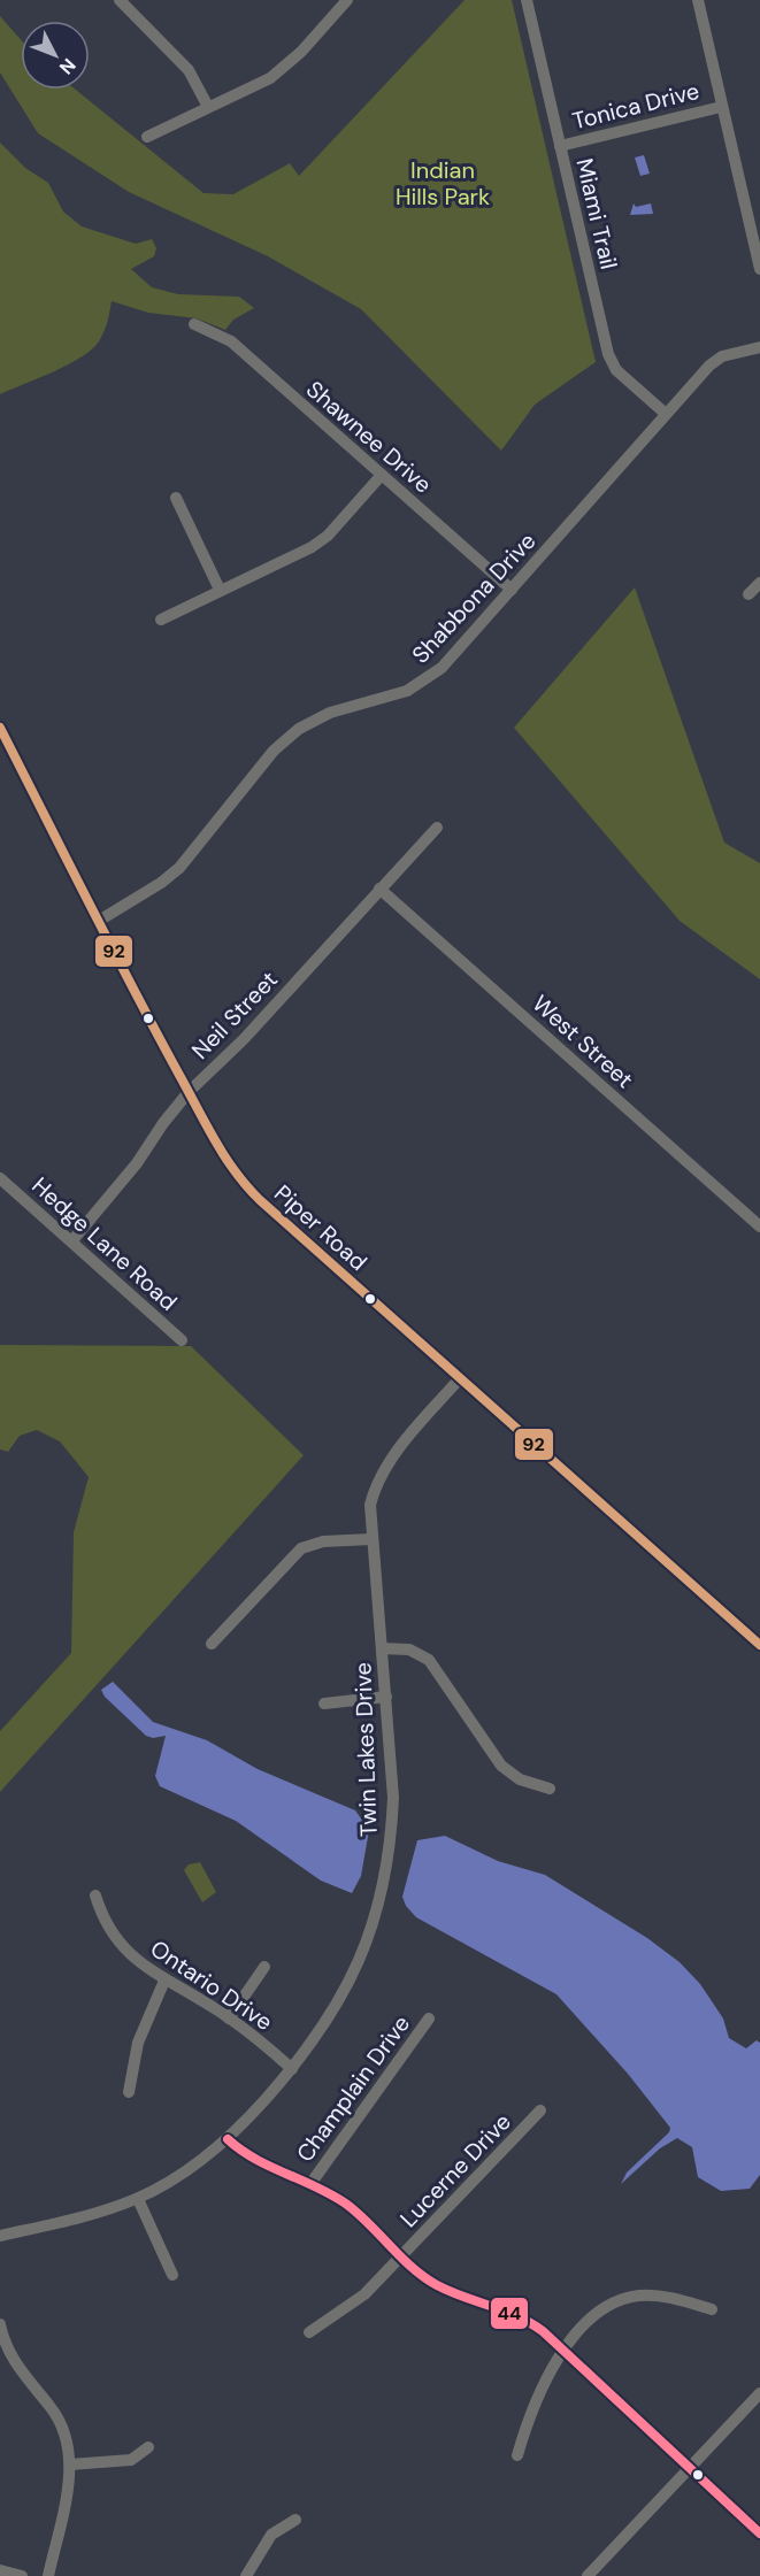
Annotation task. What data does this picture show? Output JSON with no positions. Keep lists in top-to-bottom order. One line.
{"streets":{"street":["Tonica Drive","Miami Trail","Shawnee Drive","Shabbona Drive","Neil Street","West Street","Piper Road","Hedge Lane Road","Twin Lakes Drive","Ontario Drive","Champlain Drive","Lucerne Drive"]},"crossings":[["Tonica Drive","Miami Trail"],["Miami Trail","Shabbona Drive"],["Shawnee Drive","Shabbona Drive"],["Shabbona Drive","Piper Road"],["Neil Street","West Street"],["Neil Street","Piper Road"],["Neil Street","Hedge Lane Road"],["Piper Road","Twin Lakes Drive"],["Twin Lakes Drive","Ontario Drive"]],"parks":["Indian Hills Park"],"lines":["transit line 92","transit line 44"],"north":"bottom right"}
